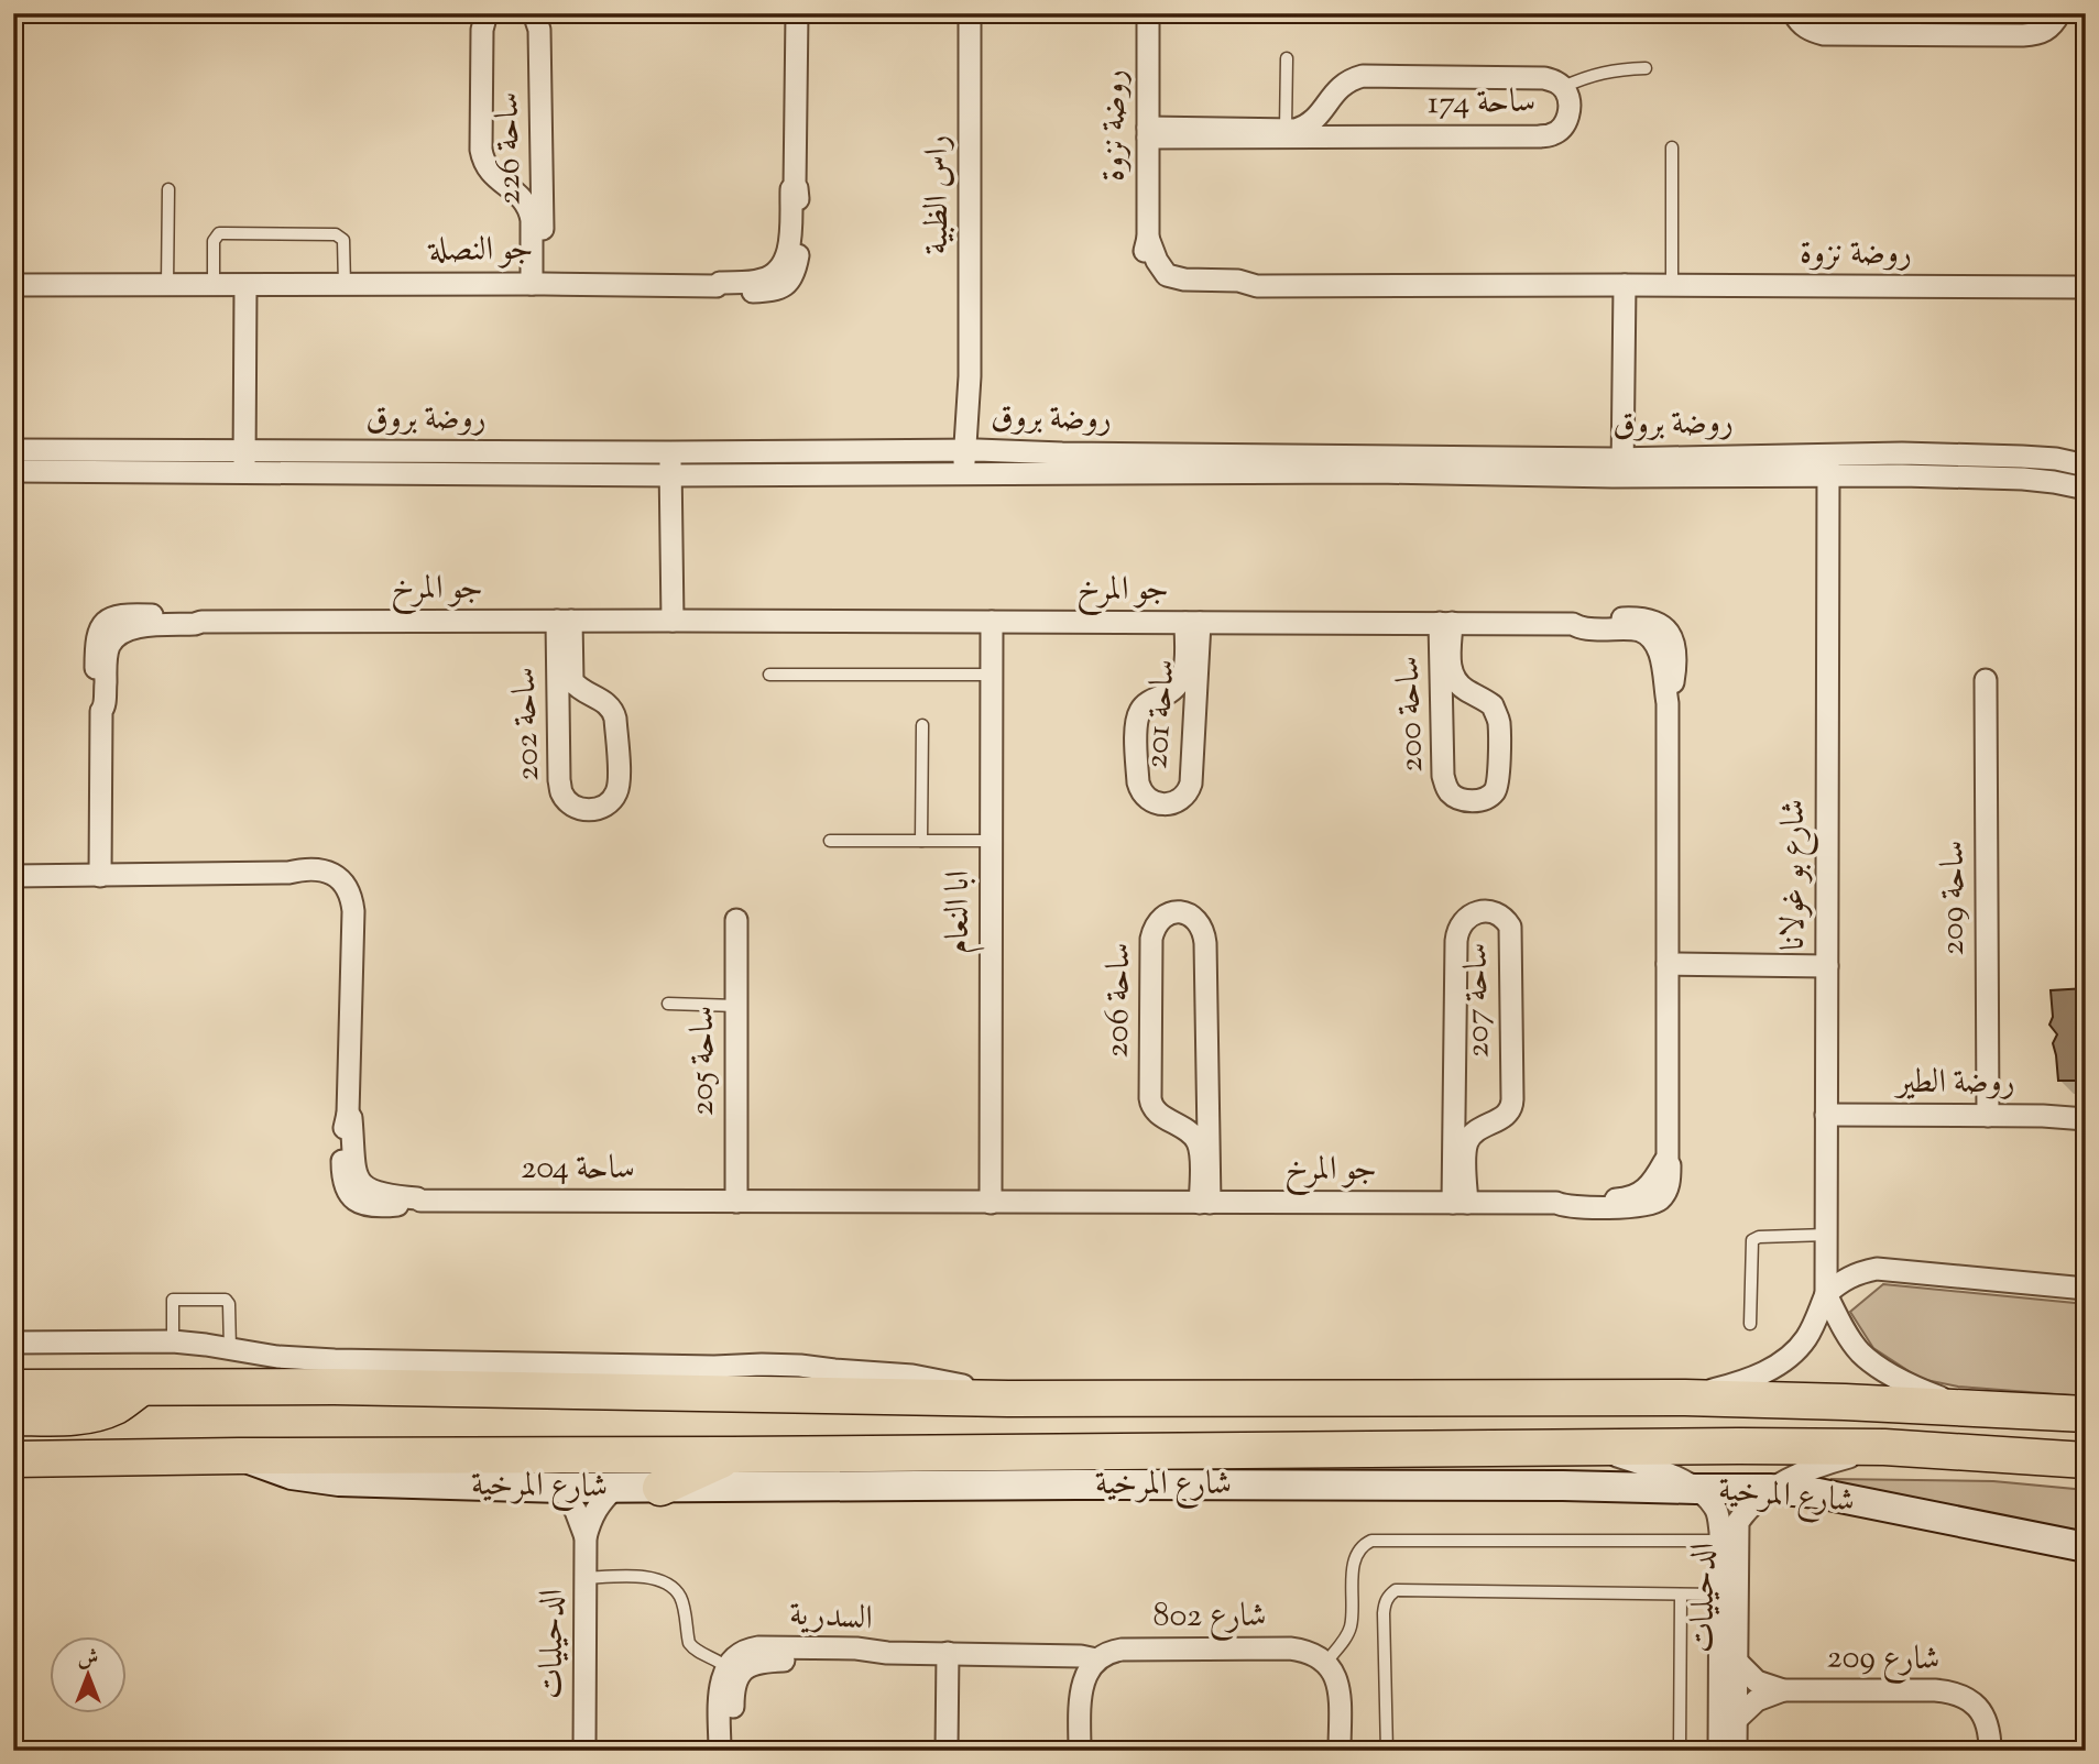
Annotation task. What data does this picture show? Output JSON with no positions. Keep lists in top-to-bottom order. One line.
{"streets":{"highway":["شارع المرخية"],"street":["ساحة 174","روضة نزوة","ساحة 226","راس الظبية","جو النصلة","روضة بروق","جو المرخ","ساحة 201","ساحة 200","ساحة 202","شارع بو غولانا","ساحة 209","ابا النعام","ساحة 206","ساحة 207","ساحة 205","روضة الطير","ساحة 204","الدحيليات","شارع 802","السدرية","شارع 209"]},"crossings":[["ساحة 174","روضة نزوة"],["ساحة 226","جو النصلة"],["راس الظبية","روضة بروق"],["روضة بروق","شارع بو غولانا"],["جو المرخ","ساحة 201"],["جو المرخ","ساحة 200"],["جو المرخ","ساحة 202"],["جو المرخ","ابا النعام"],["جو المرخ","ساحة 206"],["جو المرخ","ساحة 207"],["جو المرخ","ساحة 205"],["جو المرخ","ساحة 204"],["شارع بو غولانا","روضة الطير"],["ساحة 209","روضة الطير"],["ساحة 205","ساحة 204"],["شارع المرخية","الدحيليات"],["الدحيليات","شارع 209"],["شارع 802","السدرية"]],"north":"top"}
